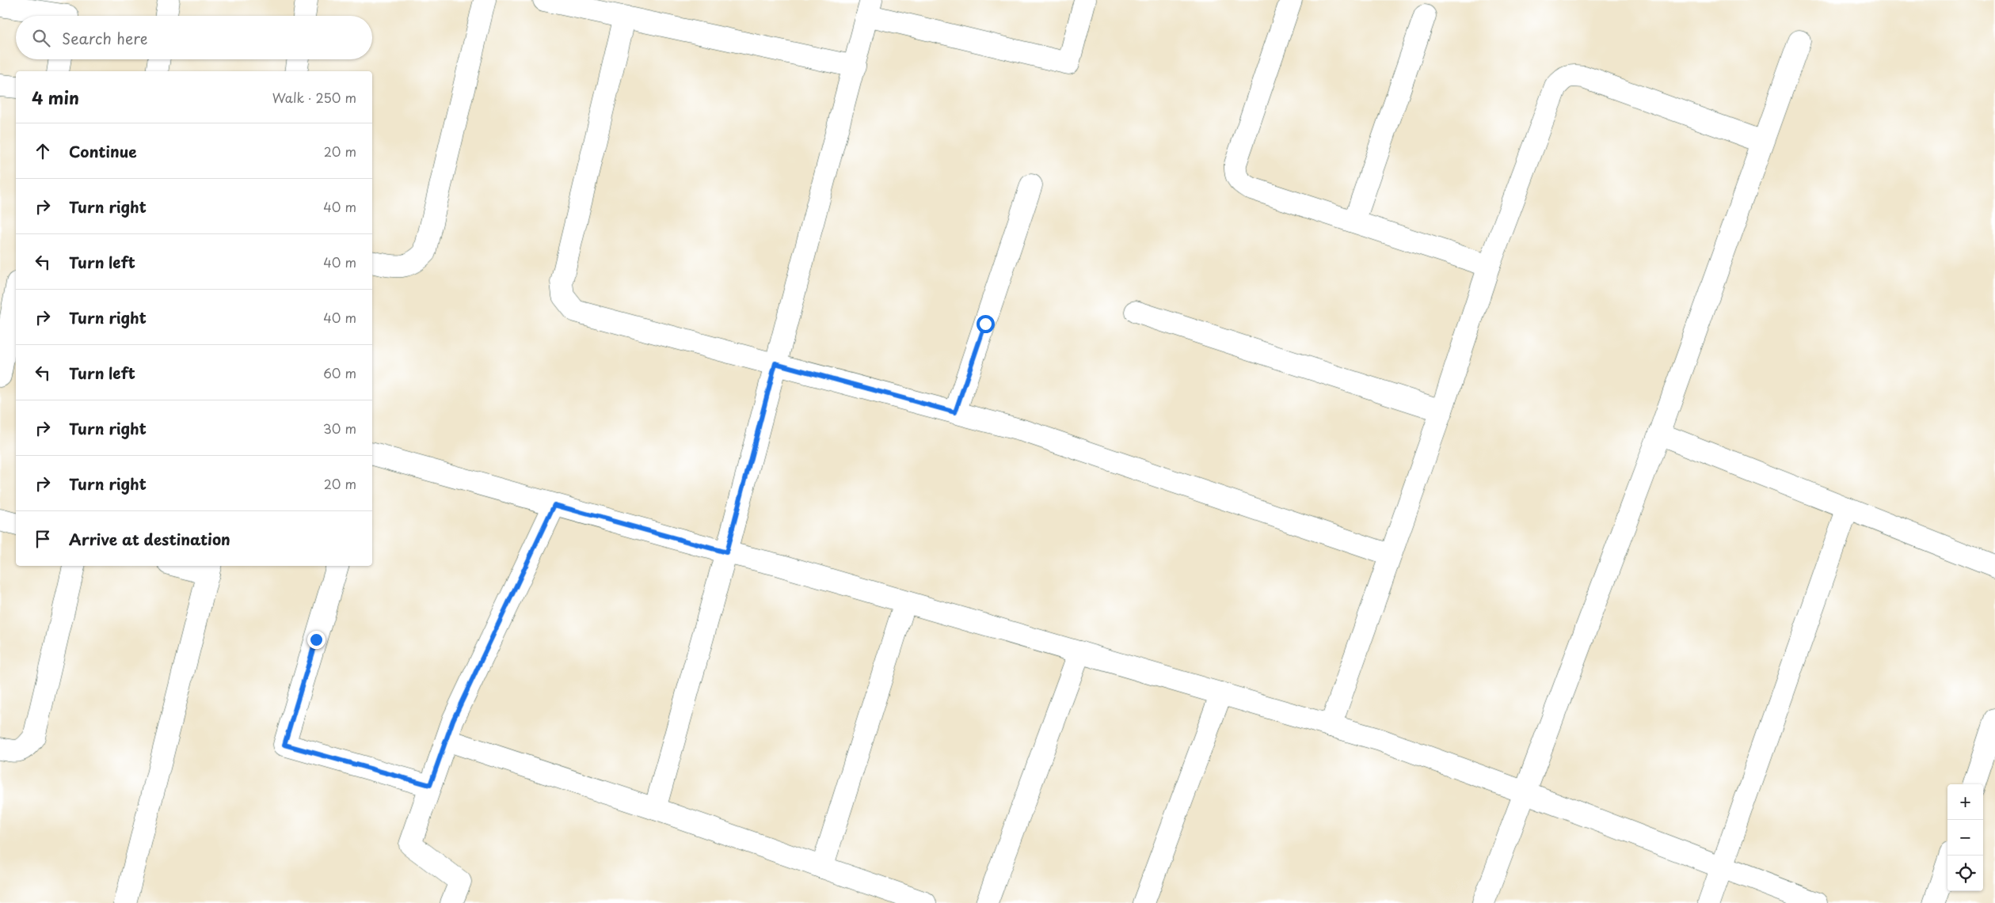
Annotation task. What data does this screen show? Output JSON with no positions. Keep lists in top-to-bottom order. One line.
{"page":{"search":"Search here","heading":["4 min","Walk · 250 m"],"list":[["Continue","20 m"],["Turn right","40 m"],["Turn left","40 m"],["Turn right","40 m"],["Turn left","60 m"],["Turn right","30 m"],["Turn right","20 m"],"Arrive at destination"],"map_buttons":["+","−"]}}
